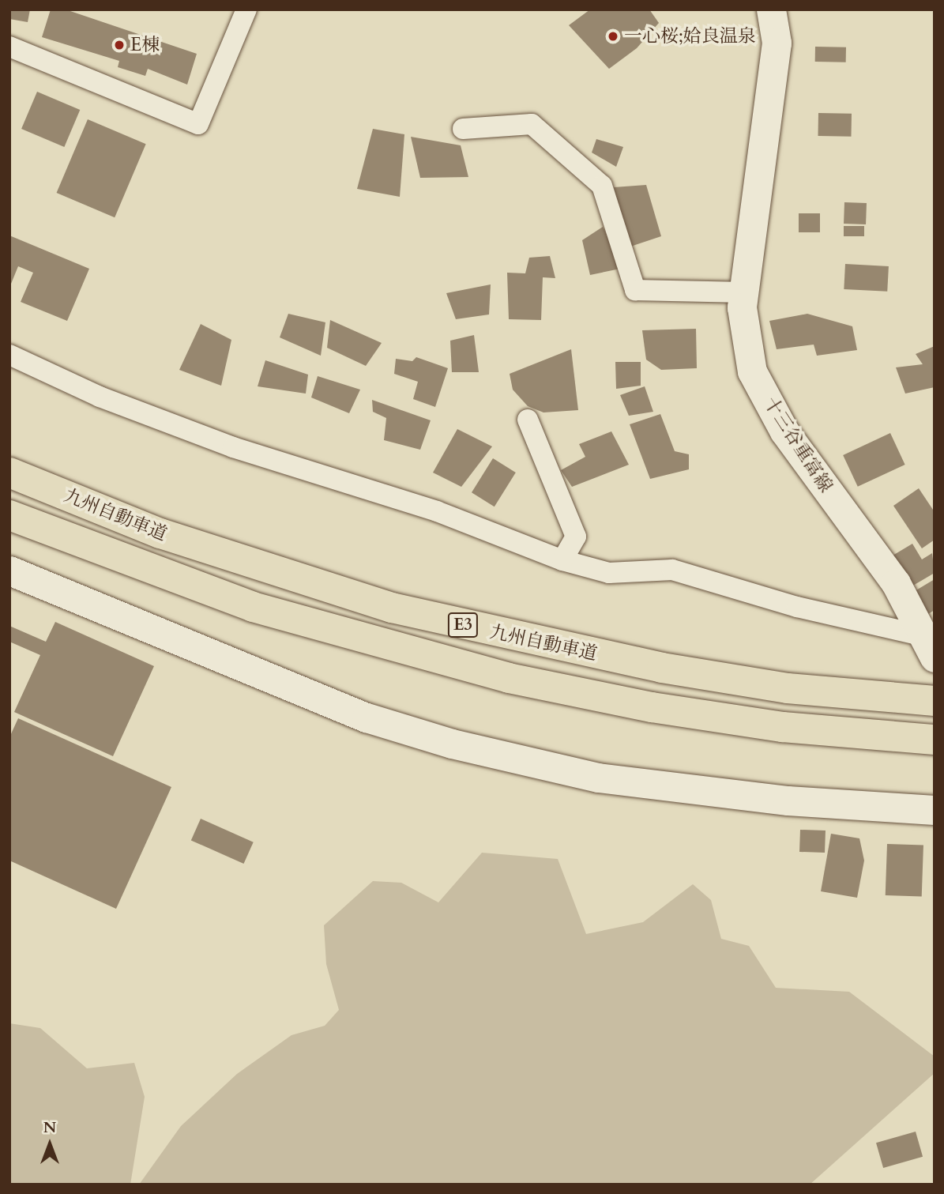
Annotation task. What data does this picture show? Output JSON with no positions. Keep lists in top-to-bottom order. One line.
{"streets":{"highway":["九州自動車道","E3"],"street":["十三谷重富線"]},"places":["一心桜;姶良温泉","E棟"],"north":"top"}
